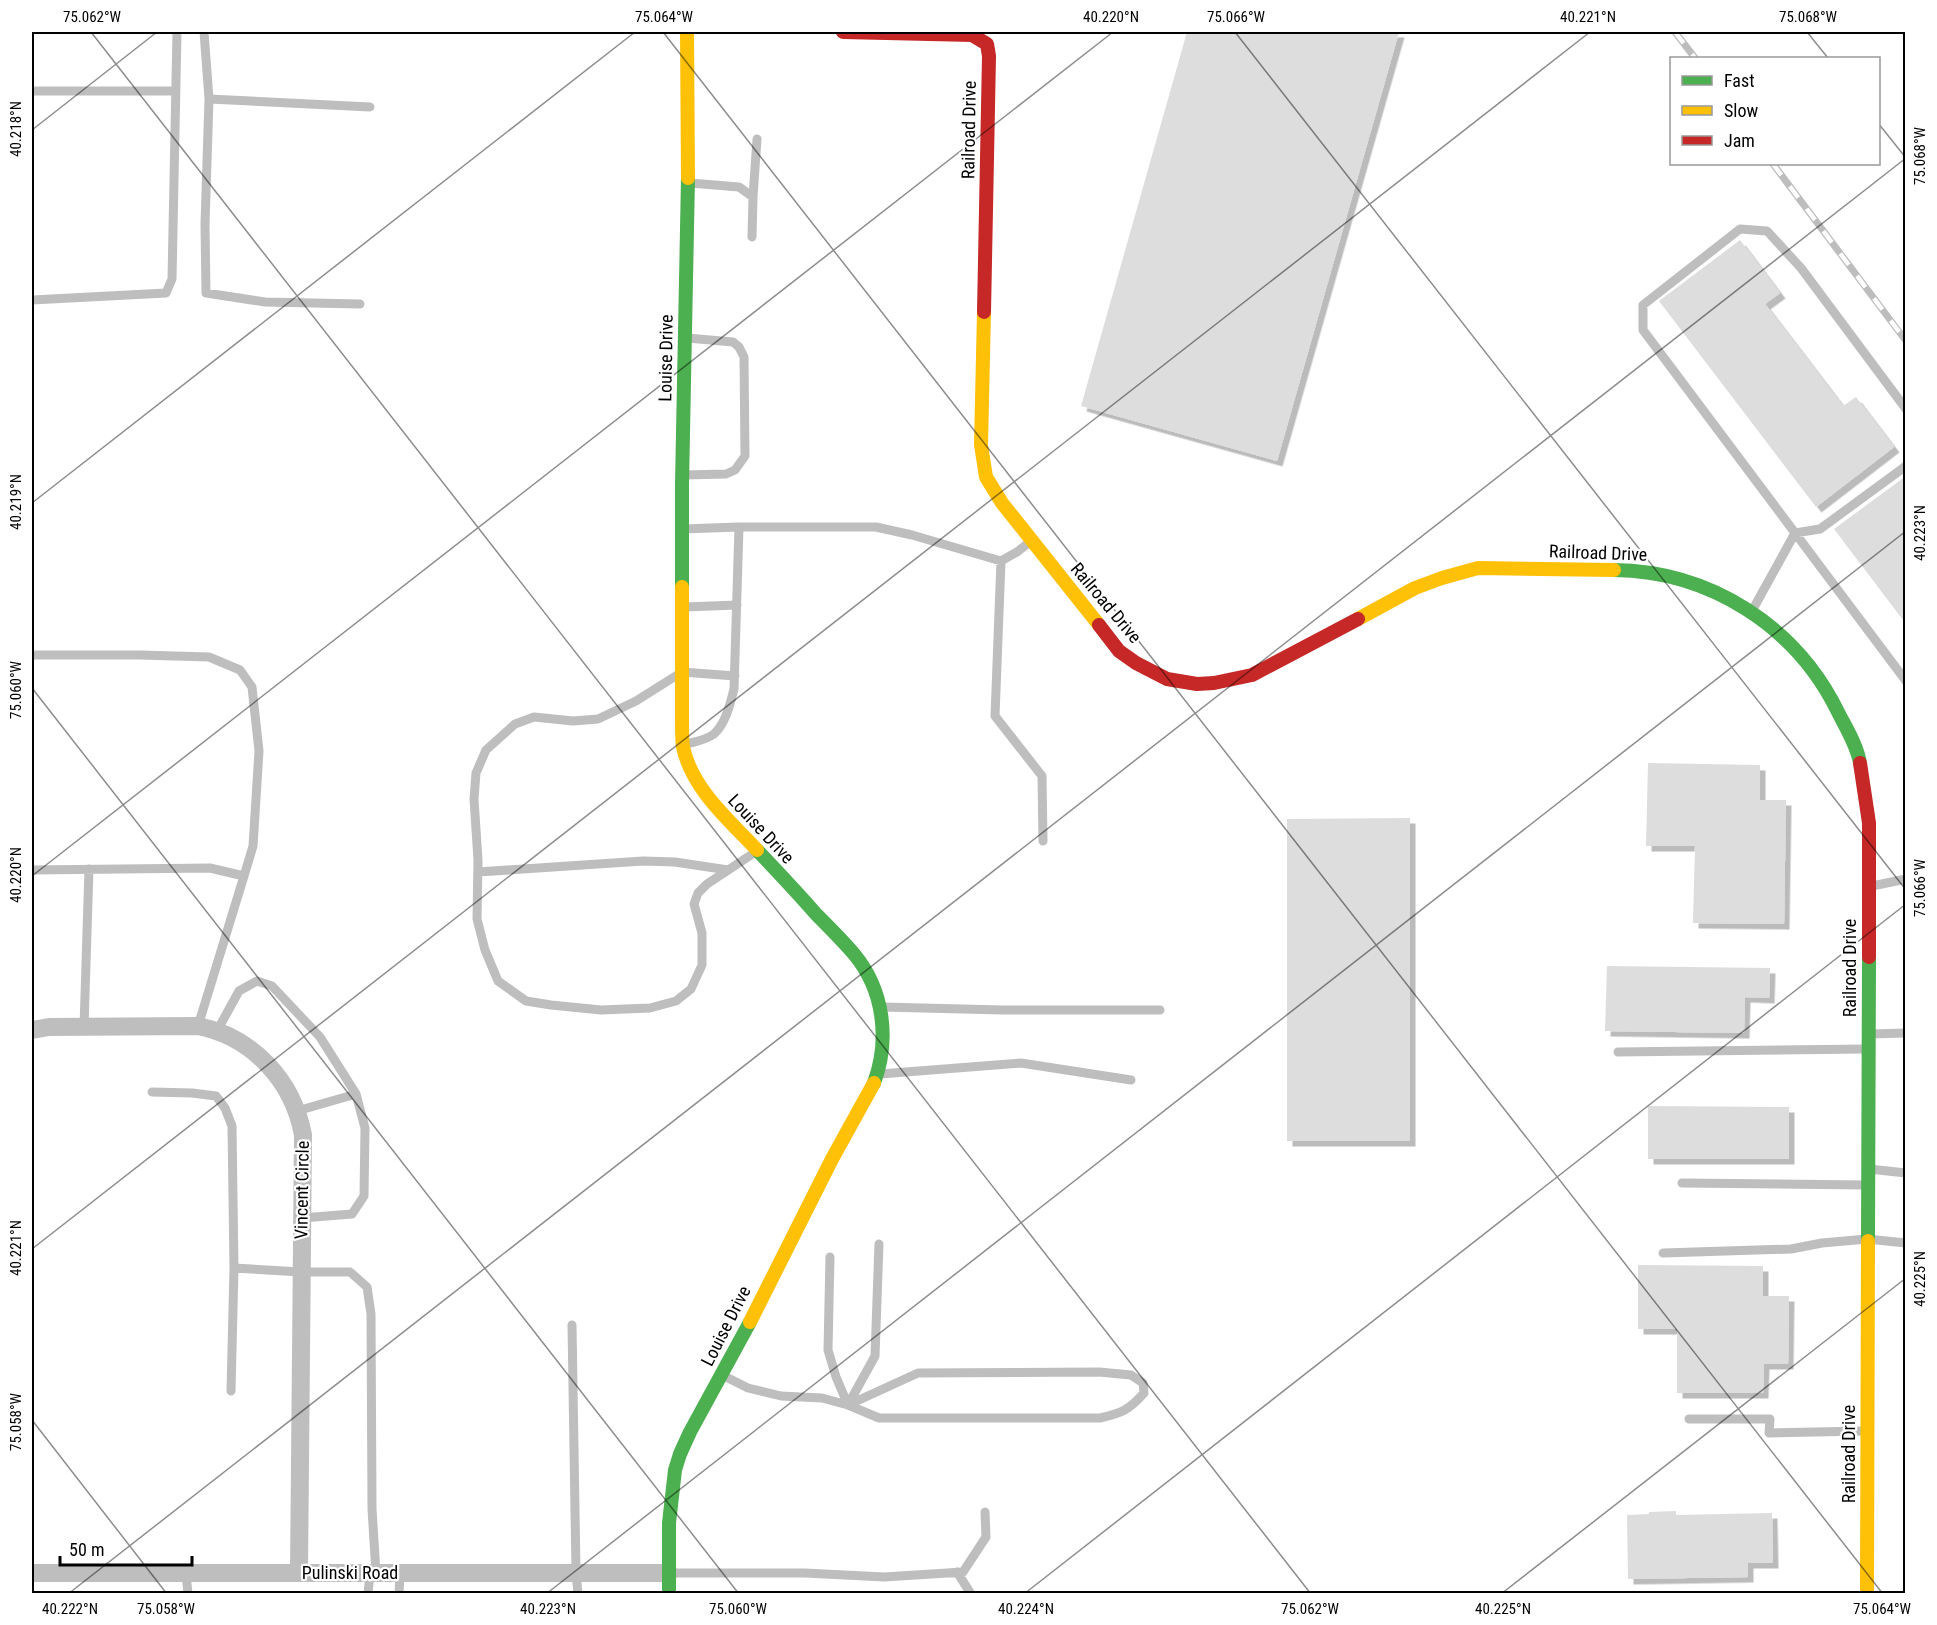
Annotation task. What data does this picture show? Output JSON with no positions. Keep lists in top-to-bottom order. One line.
{"streets":{"street":["Railroad Drive","Louise Drive","Vincent Circle","Pulinski Road"]},"crossings":[["Louise Drive","Pulinski Road"],["Vincent Circle","Pulinski Road"]],"legend":["Fast","Slow","Jam"],"scale_bar":"50 m","coordinates":["75.062°W","75.064°W","40.220°N","75.066°W","40.221°N","75.068°W","40.218°N","40.219°N","40.223°N","75.060°W","40.225°N","75.058°W","40.222°N","40.224°N"]}
